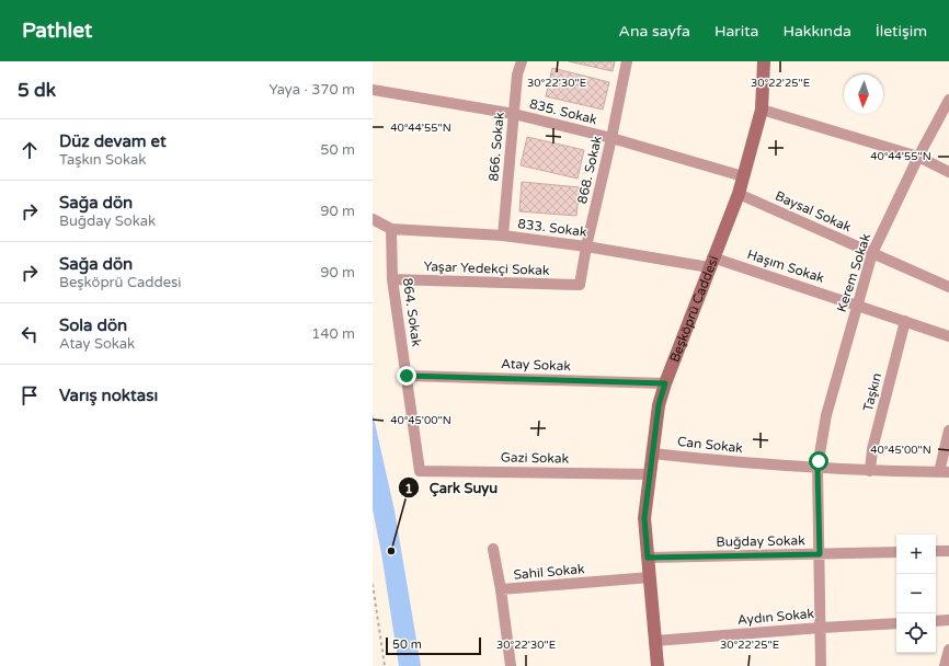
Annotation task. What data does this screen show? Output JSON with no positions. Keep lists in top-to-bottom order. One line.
{"streets":{"main road":["Beşköprü Caddesi"],"street":["835. Sokak","866. Sokak","868. Sokak","Baysal Sokak","833. Sokak","Haşım Sokak","Yaşar Yedekçi Sokak","Kerem Sokak","864. Sokak","Atay Sokak","Taşkın","Can Sokak","Gazi Sokak","Buğday Sokak","Sahil Sokak","Aydın Sokak"]},"crossings":[["835. Sokak","866. Sokak"],["835. Sokak","868. Sokak"],["835. Sokak","Beşköprü Caddesi"],["866. Sokak","833. Sokak"],["868. Sokak","833. Sokak"],["868. Sokak","Yaşar Yedekçi Sokak"],["Baysal Sokak","Kerem Sokak"],["Baysal Sokak","Beşköprü Caddesi"],["833. Sokak","Haşım Sokak"],["833. Sokak","Beşköprü Caddesi"],["833. Sokak","864. Sokak"],["Haşım Sokak","Kerem Sokak"],["Haşım Sokak","Beşköprü Caddesi"],["Haşım Sokak","Taşkın"],["Yaşar Yedekçi Sokak","864. Sokak"],["Kerem Sokak","Can Sokak"],["Kerem Sokak","Buğday Sokak"],["Kerem Sokak","Aydın Sokak"],["Beşköprü Caddesi","Atay Sokak"],["Beşköprü Caddesi","Can Sokak"],["Beşköprü Caddesi","Gazi Sokak"],["Beşköprü Caddesi","Buğday Sokak"],["Beşköprü Caddesi","Sahil Sokak"],["Beşköprü Caddesi","Aydın Sokak"],["864. Sokak","Atay Sokak"],["864. Sokak","Gazi Sokak"],["Taşkın","Can Sokak"]],"places":["Çark Suyu"],"scale_bar":"50 m","north":"bottom","page":{"header":"Pathlet","nav":["Ana sayfa","Harita","Hakkında","İletişim"],"heading":["5 dk","Yaya · 370 m"],"list":[["Düz devam et","Taşkın Sokak","50 m"],["Sağa dön","Buğday Sokak","90 m"],["Sağa dön","Beşköprü Caddesi","90 m"],["Sola dön","Atay Sokak","140 m"],"Varış noktası"],"map_buttons":["+","−"],"scale":"50 m"},"coordinates":["30°22'30\"E","30°22'25\"E","40°44'55\"N","40°45'00\"N"]}
